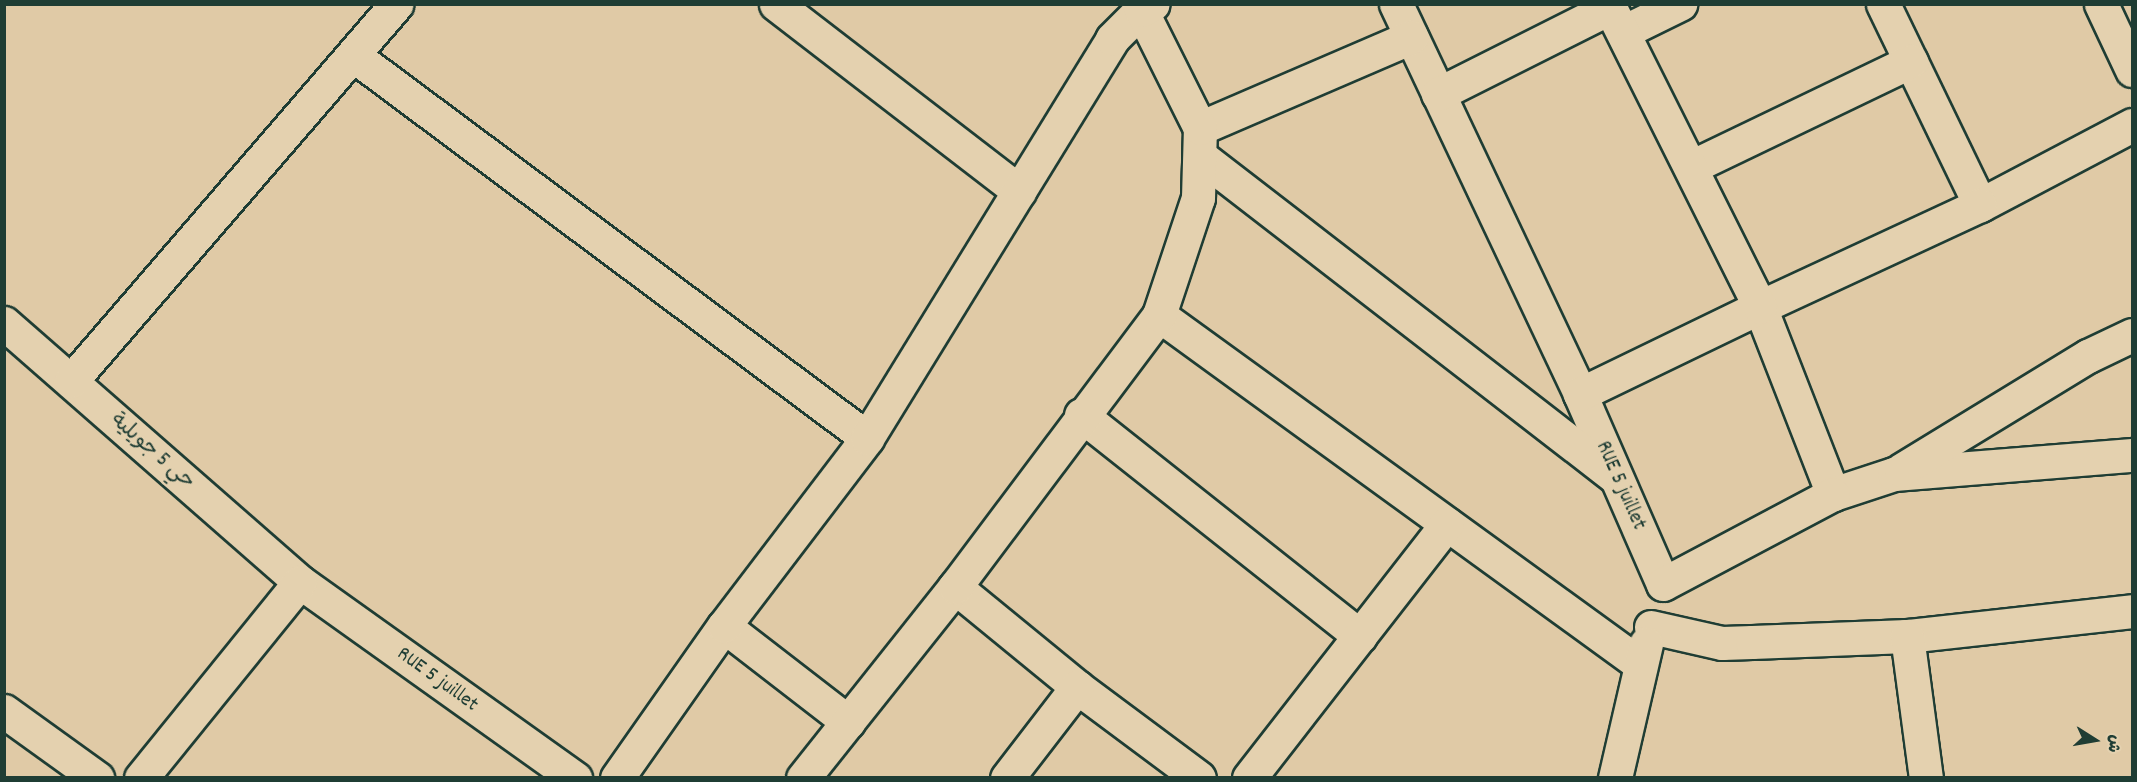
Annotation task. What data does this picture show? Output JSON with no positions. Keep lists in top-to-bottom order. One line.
{"streets":{"street":["حي 5 جويلية","RUE 5 juillet"]},"crossings":[["حي 5 جويلية","RUE 5 juillet"]],"north":"right"}
